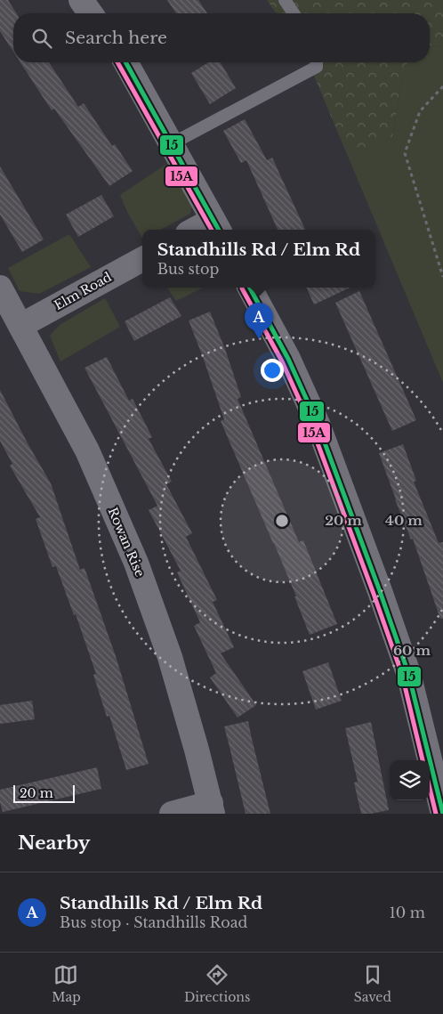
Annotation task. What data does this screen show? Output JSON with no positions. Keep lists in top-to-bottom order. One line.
{"streets":{"street":["Elm Road","Rowan Rise"]},"crossings":[["Elm Road","Rowan Rise"]],"lines":["transit line 15","transit line 15A"],"scale_bar":"20 m","page":{"search":"Search here","popup":["Standhills Rd / Elm Rd","Bus stop"],"pins":"A","scale":"20 m","heading":"Nearby","list":[{"mark":"A","name":"Standhills Rd / Elm Rd","note":"Bus stop · Standhills Road","value":"10 m"}],"nav":["Map","Directions","Saved"]},"rings":["20 m","40 m","60 m"]}
